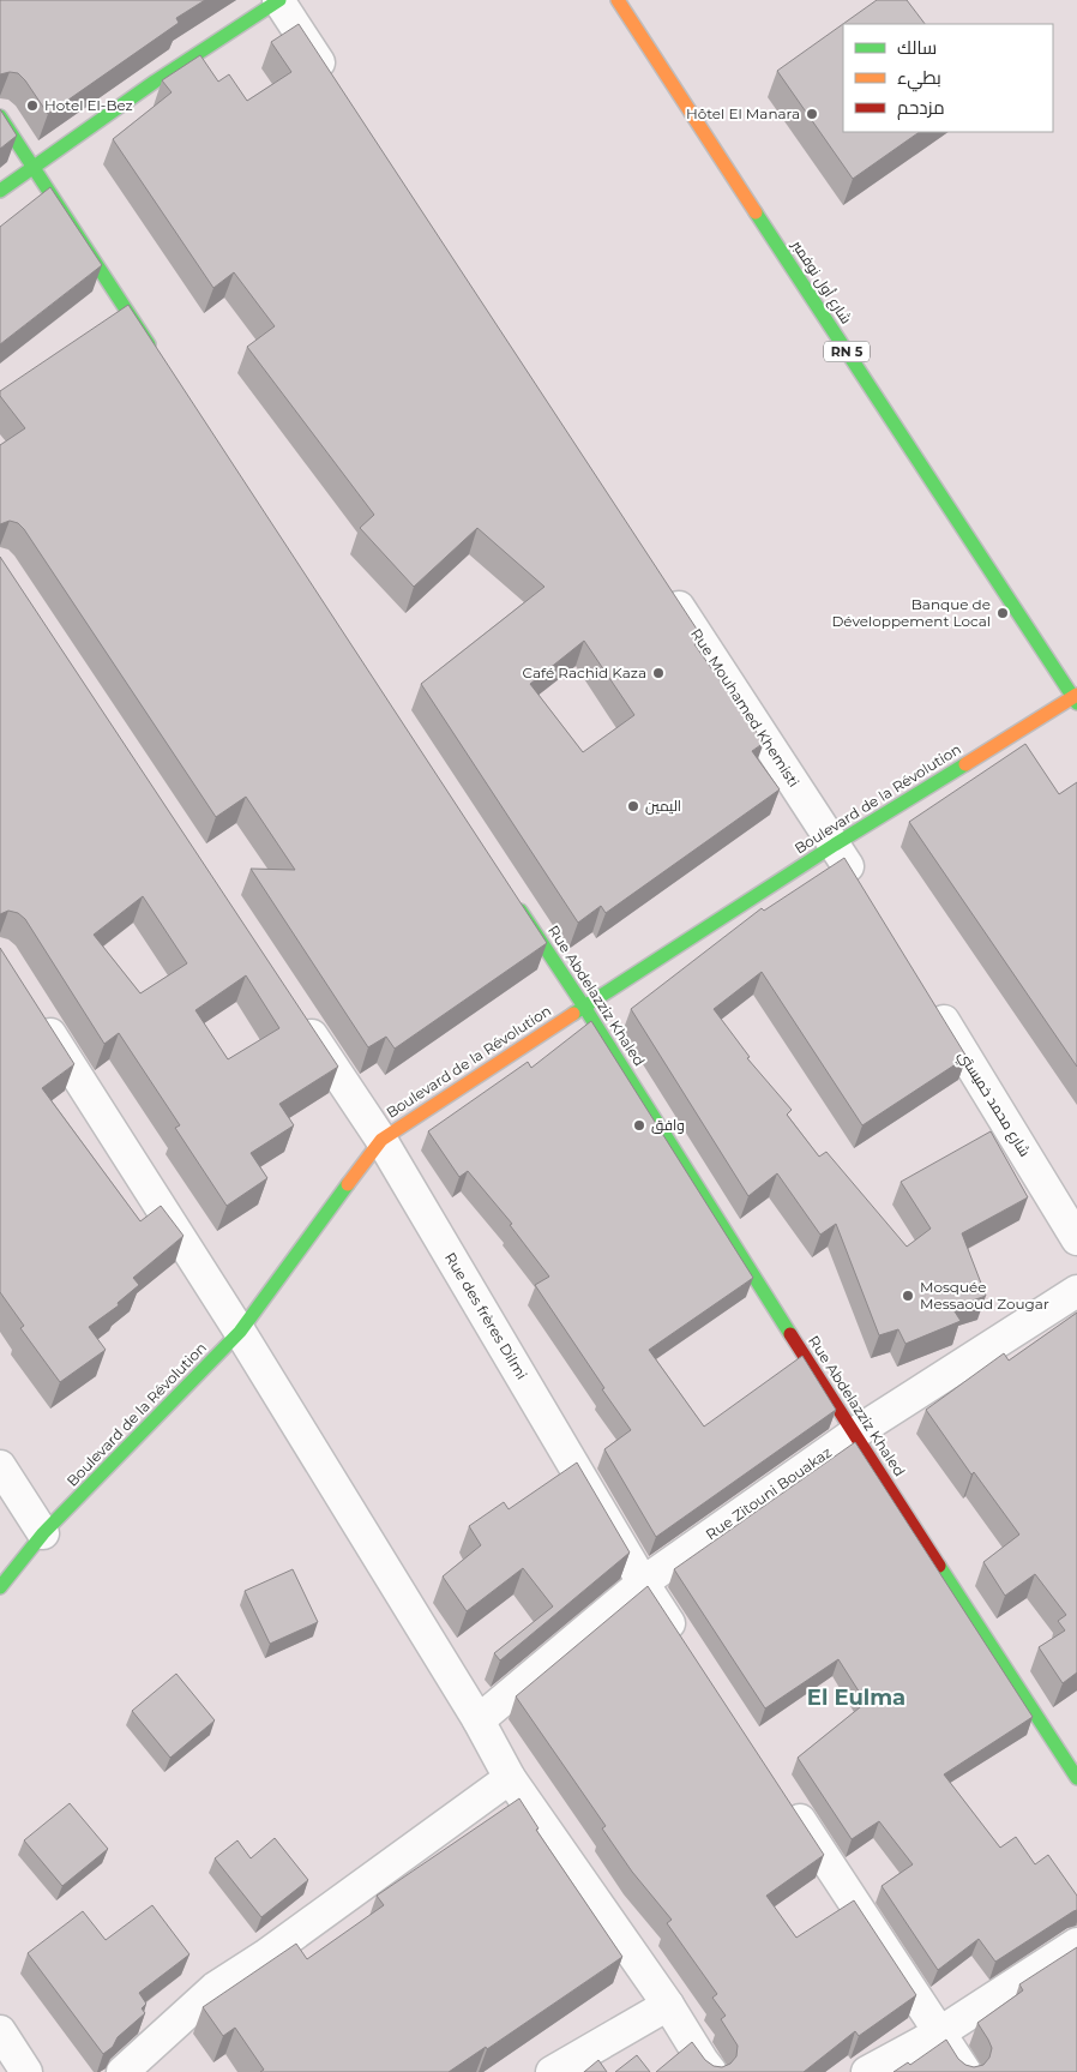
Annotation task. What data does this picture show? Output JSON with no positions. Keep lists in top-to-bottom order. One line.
{"streets":{"main road":["شارع أول نوفمبر","RN 5","Boulevard de la Révolution","Rue Abdelazziz Khaled"],"street":["Rue Mouhamed Khemisti","شارع محمد خميستي","Rue des frères Dilmi","Rue Zitouni Bouakaz"]},"crossings":[["شارع أول نوفمبر","Boulevard de la Révolution"],["Rue Mouhamed Khemisti","Boulevard de la Révolution"],["Boulevard de la Révolution","Rue Abdelazziz Khaled"],["Boulevard de la Révolution","Rue des frères Dilmi"],["Rue Abdelazziz Khaled","Rue Zitouni Bouakaz"],["Rue des frères Dilmi","Rue Zitouni Bouakaz"]],"districts":["El Eulma"],"places":["Hotel El-Bez","Hôtel El Manara","Banque de Développement Local","Café Rachid Kaza","اليمين","وافق","Mosquée Messaoud Zougar"],"legend":["سالك","بطيء","مزدحم"]}
